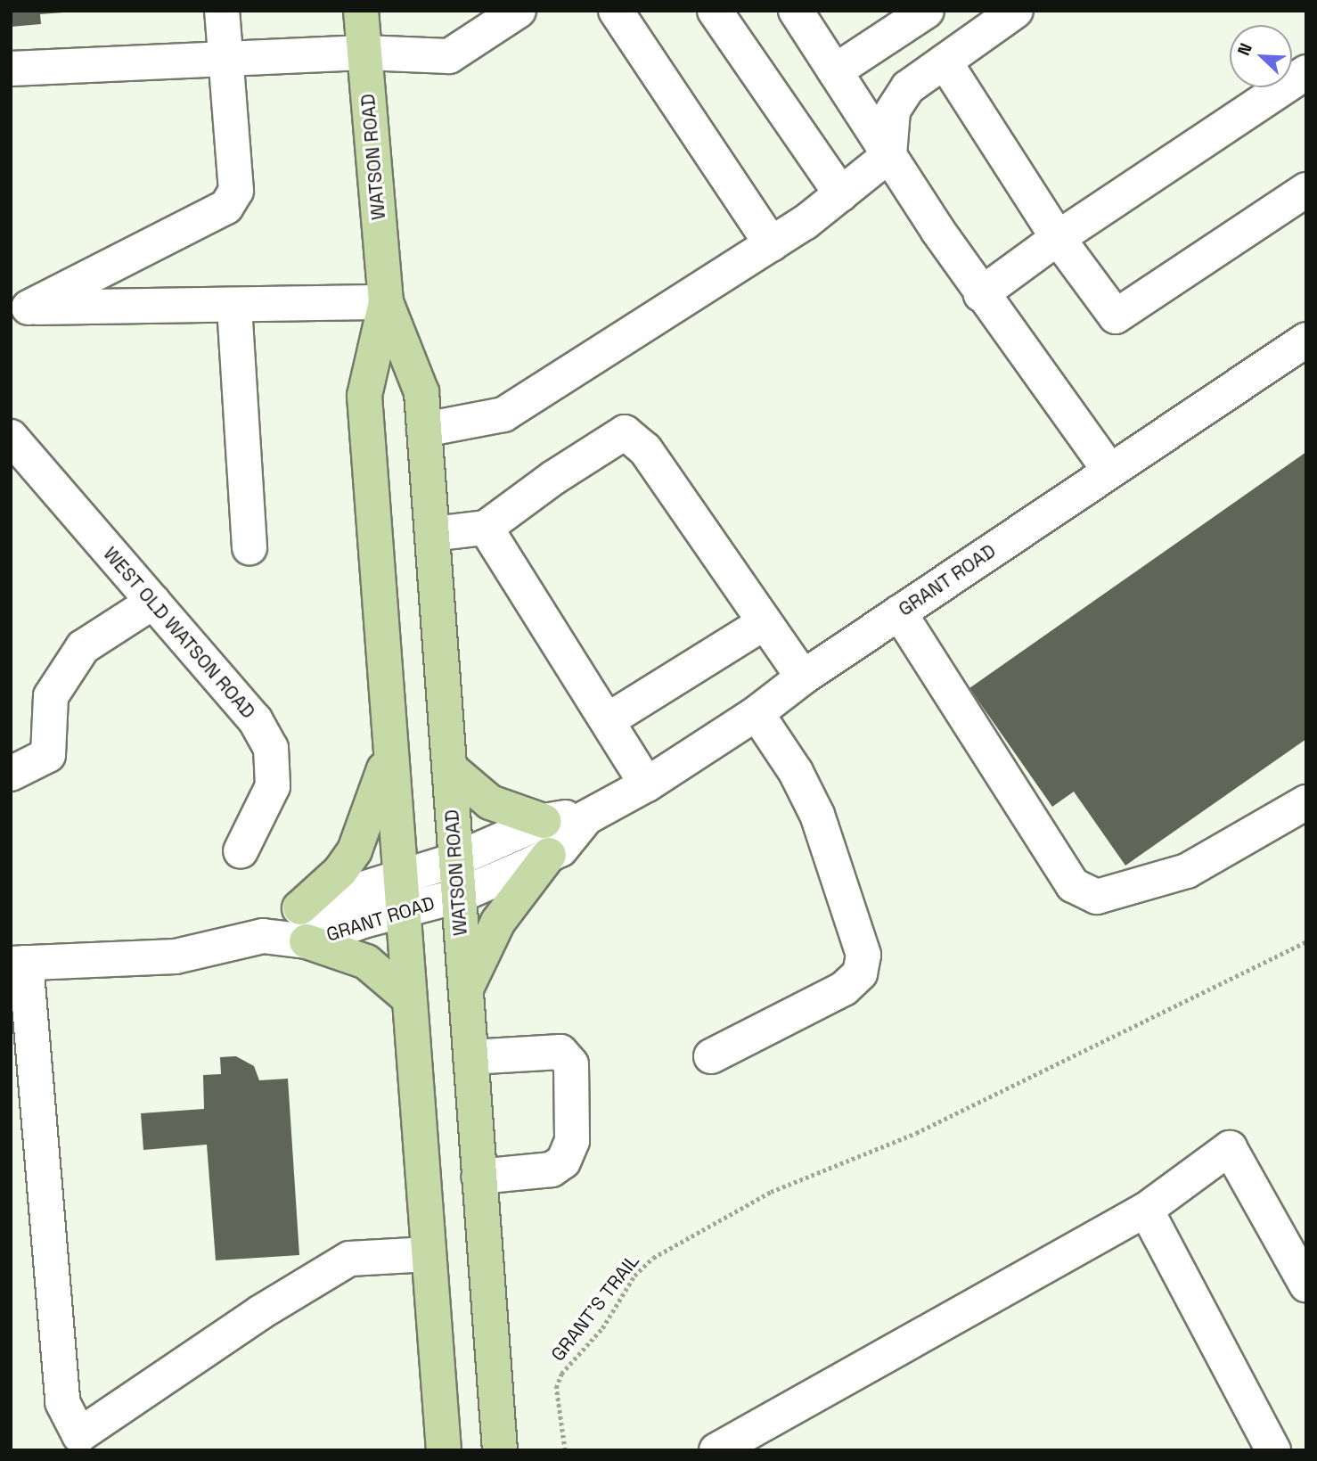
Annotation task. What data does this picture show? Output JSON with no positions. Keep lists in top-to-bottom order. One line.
{"streets":{"main road":["WATSON ROAD"],"street":["GRANT ROAD","WEST OLD WATSON ROAD"],"path":["GRANT'S TRAIL"]},"crossings":[["WATSON ROAD","GRANT ROAD"]],"north":"top left"}
